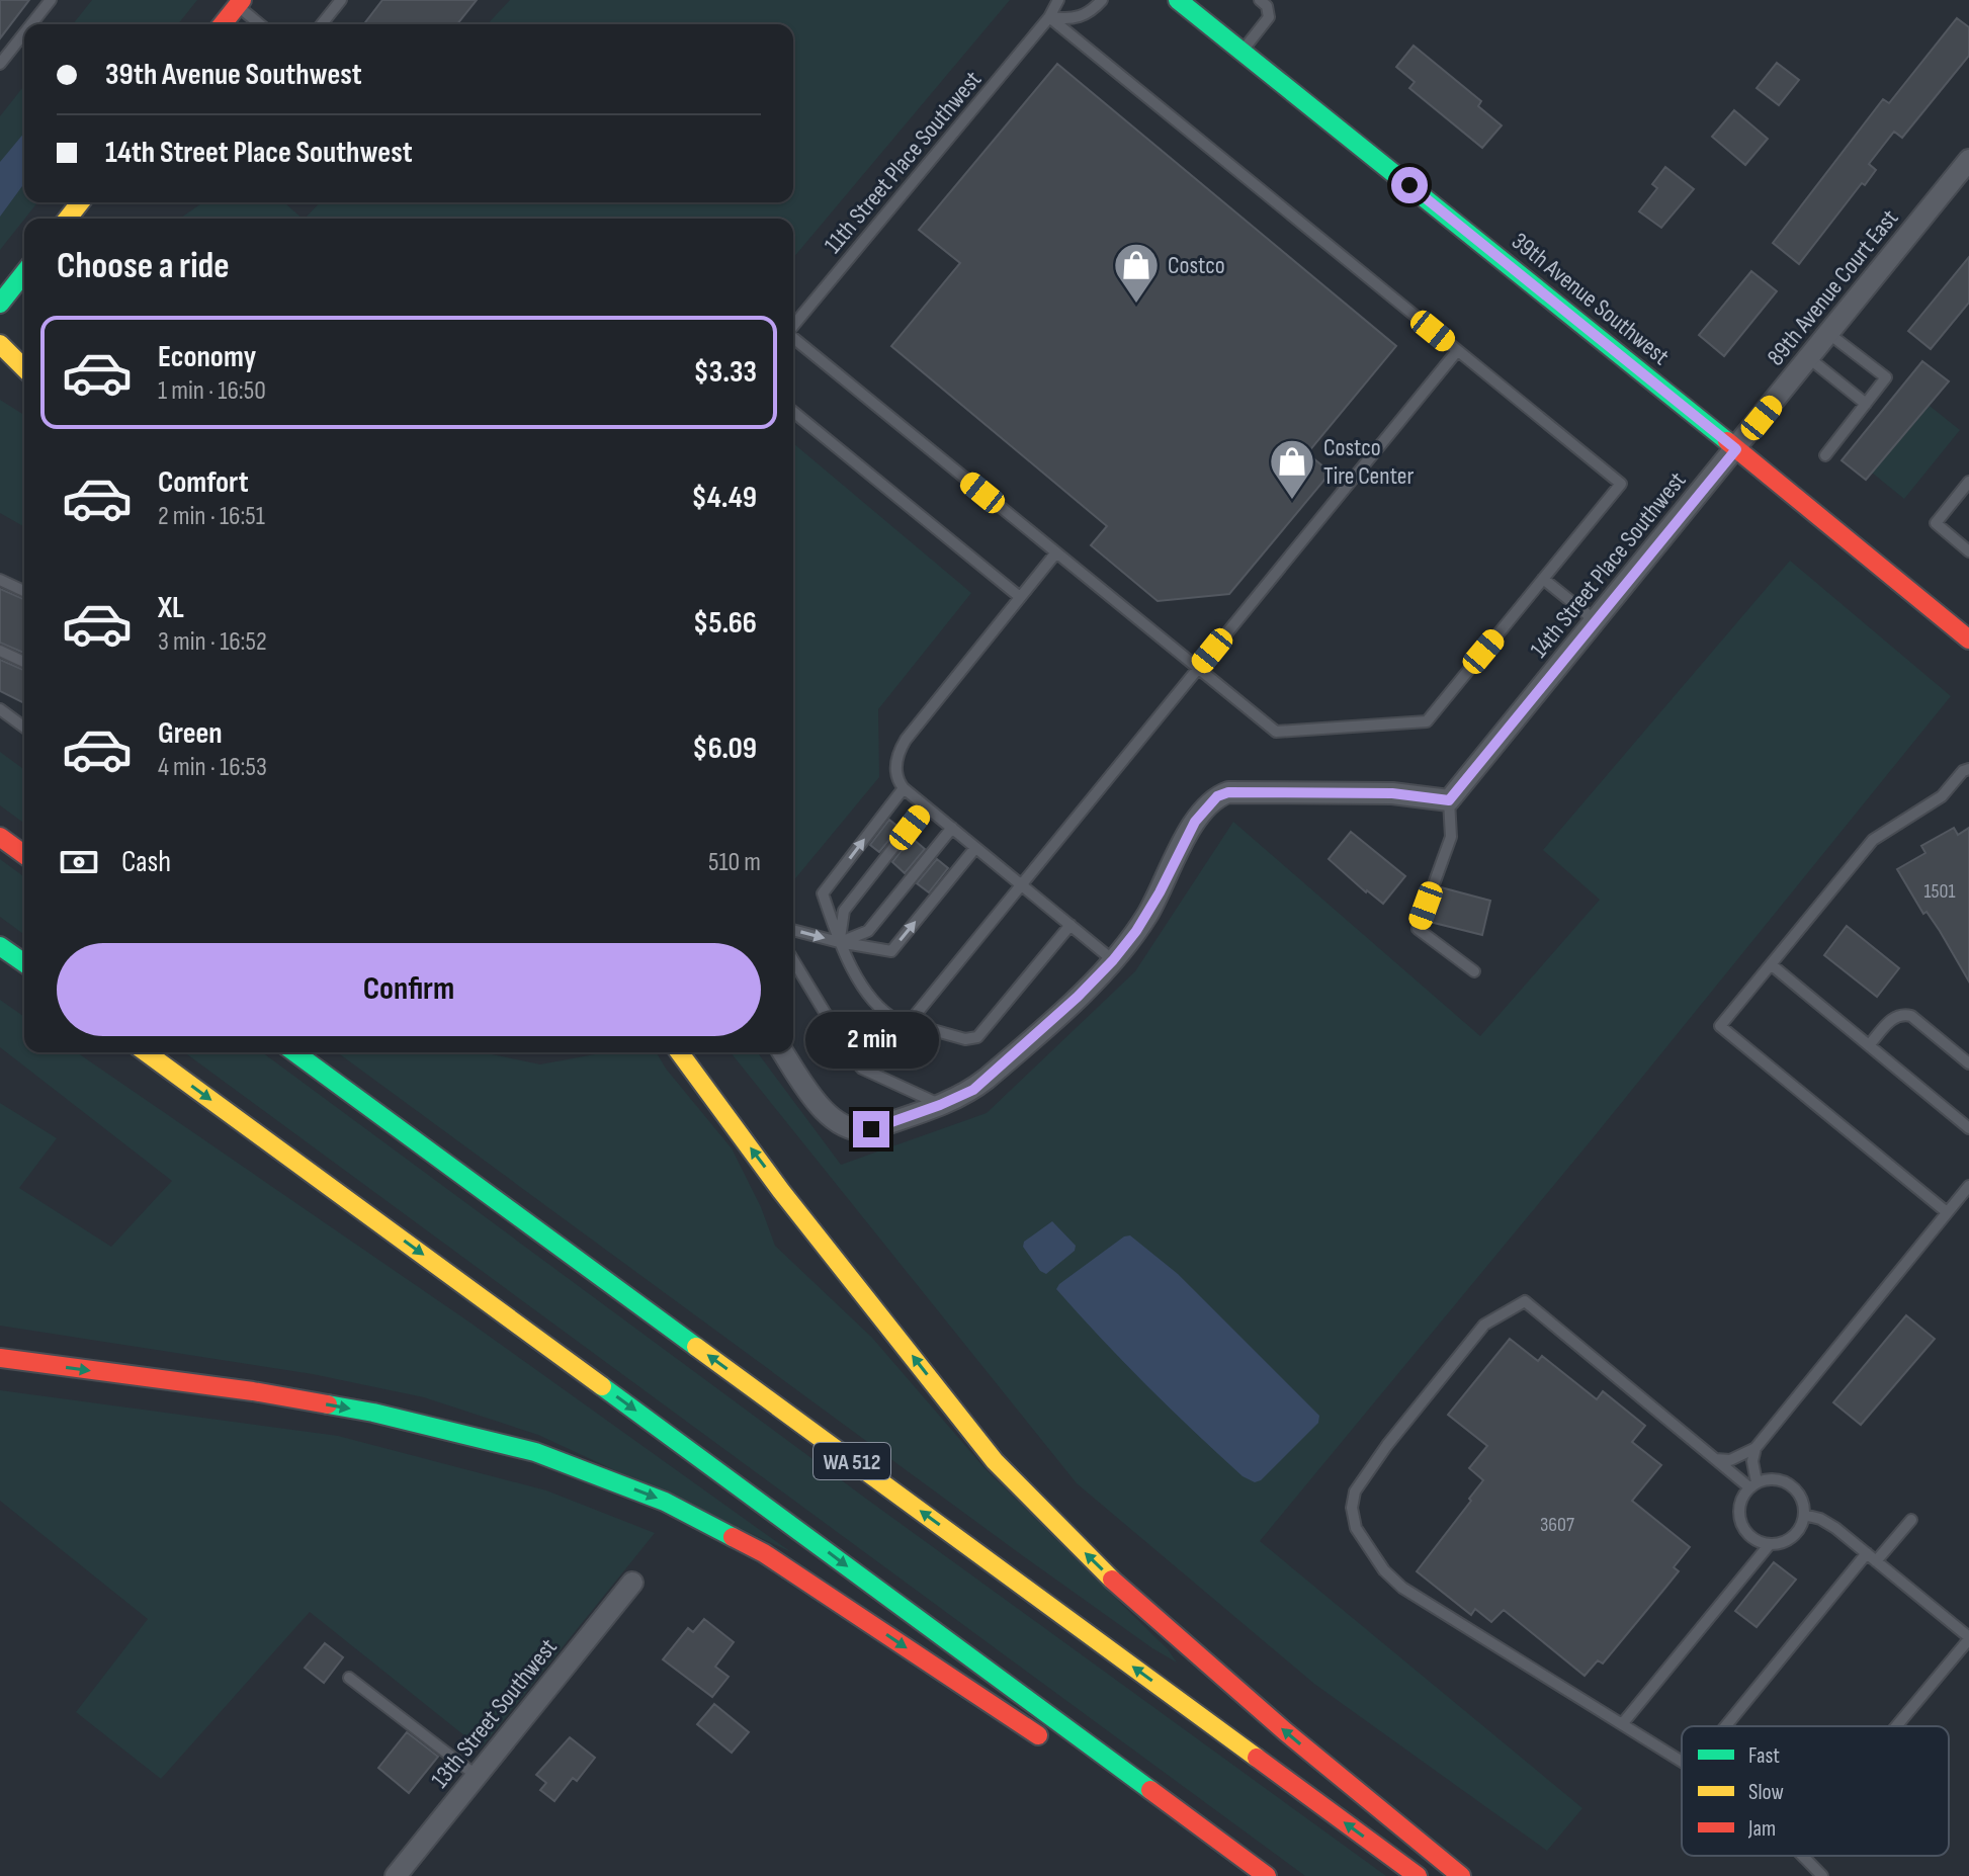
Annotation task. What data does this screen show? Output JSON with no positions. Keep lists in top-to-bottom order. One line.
{"streets":{"main road":["39th Avenue Southwest","WA 512"],"street":["89th Avenue Court East","14th Street Place Southwest","13th Street Southwest"],"lane":["11th Street Place Southwest"]},"crossings":[["89th Avenue Court East","39th Avenue Southwest"],["89th Avenue Court East","14th Street Place Southwest"],["39th Avenue Southwest","14th Street Place Southwest"]],"places":{"shop":["Costco","Costco Tire Center"]},"house_numbers":["1501","3607"],"legend":["Fast","Slow","Jam"],"page":{"banner":["39th Avenue Southwest","14th Street Place Southwest"],"heading":"Choose a ride","list":[{"name":"Economy","note":"1 min · 16:50","value":"$3.33"},{"name":"Comfort","note":"2 min · 16:51","value":"$4.49"},{"name":"XL","note":"3 min · 16:52","value":"$5.66"},{"name":"Green","note":"4 min · 16:53","value":"$6.09"}],"pay":["Cash","510 m"],"buttons":"Confirm","bubble":"2 min"}}
